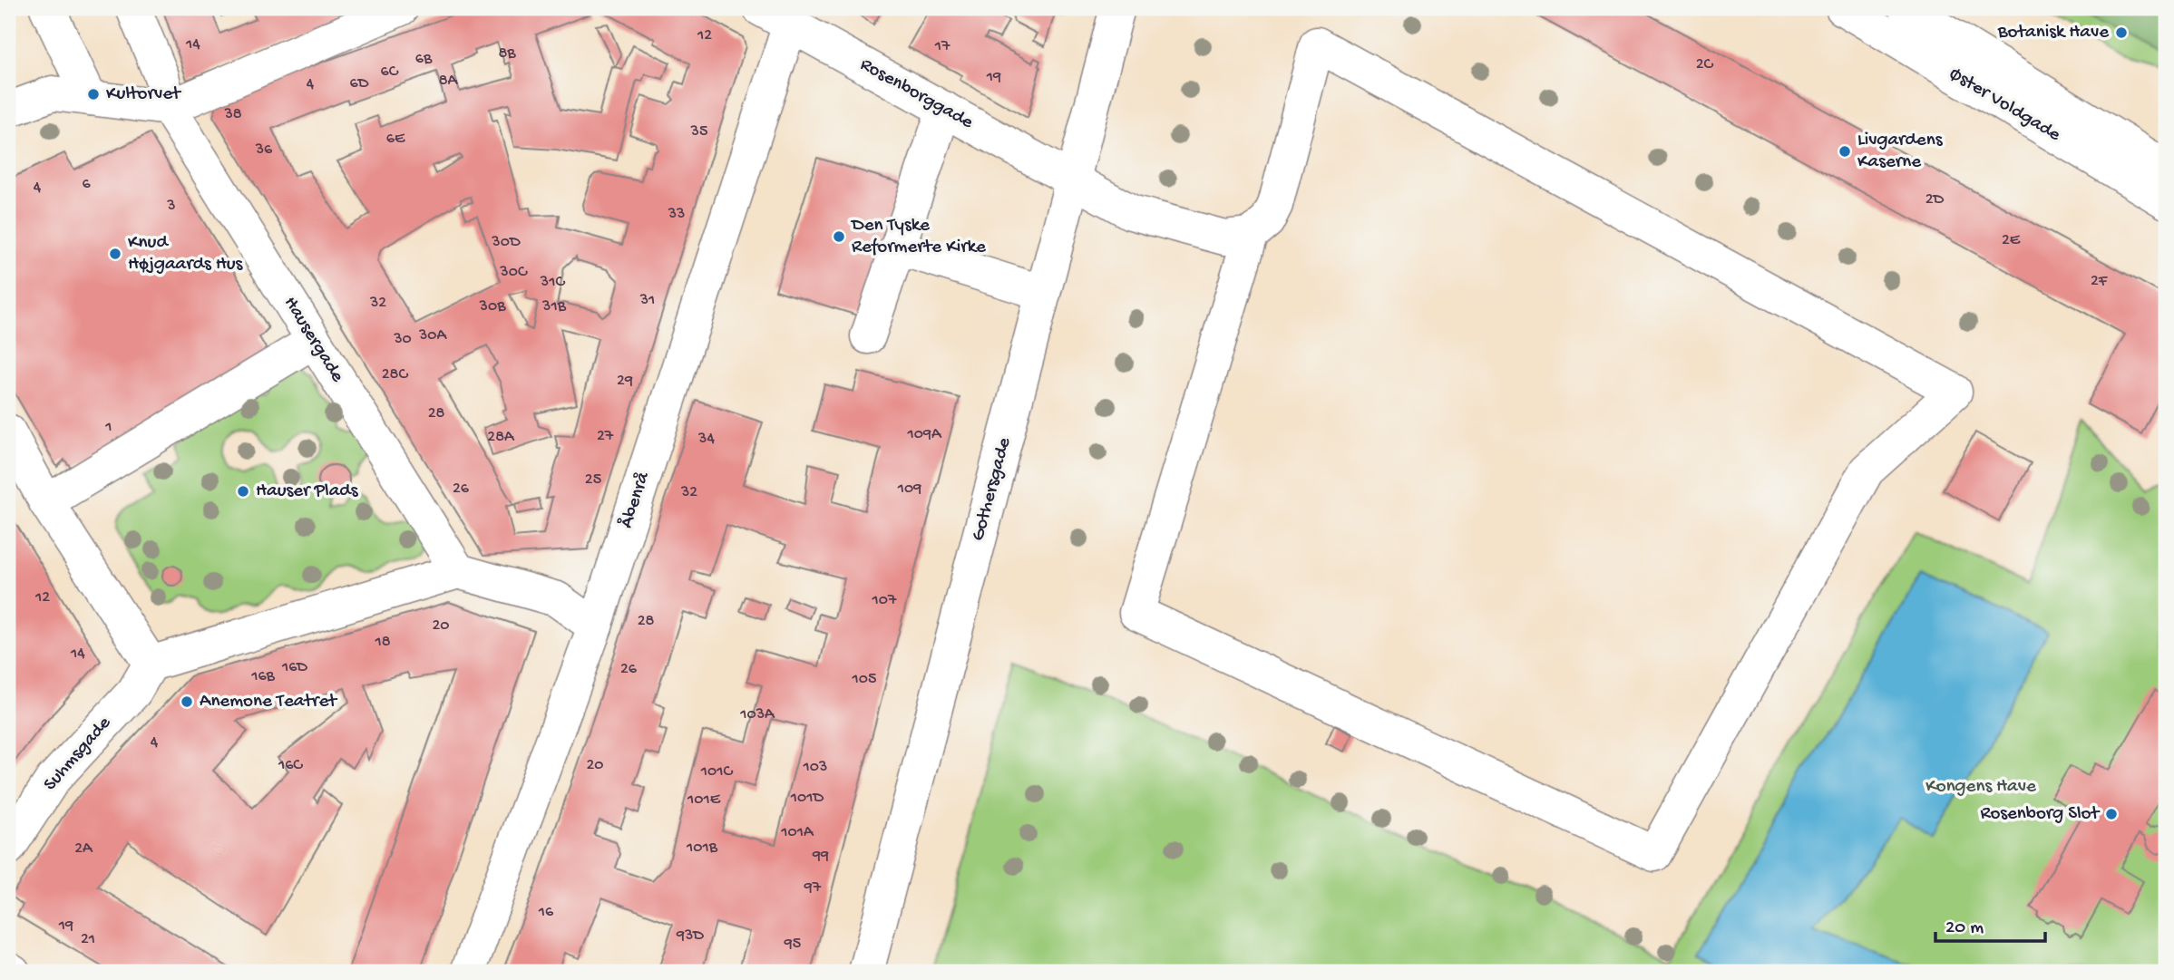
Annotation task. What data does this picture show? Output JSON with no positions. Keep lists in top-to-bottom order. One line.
{"streets":{"street":["Rosenborggade","Øster Voldgade","Hausergade","Gothersgade","Åbenrå","Suhmsgade"]},"crossings":[["Rosenborggade","Gothersgade"],["Rosenborggade","Åbenrå"]],"parks":["Kongens Have"],"places":["Botanisk Have","Kultorvet","Livgardens Kaserne","Den Tyske Reformerte Kirke","Knud Højgaards Hus","Hauser Plads","Anemone Teatret","Rosenborg Slot"],"house_numbers":["12","14","17","8B","6B","2C","6C","19","8A","6D","4","38","35","6E","36","6","4","2D","3","33","2E","30D","30C","2F","31C","31","32","30B","31B","30A","30","28C","29","28","1","109A","27","28A","34","25","26","109","32","12","107","28","20","18","14","16D","26","16B","105","103A","4","16C","20","103","101C","101D","101E","101A","101B","2A","99","97","16","19","93D","21","95"],"scale_bar":"20 m"}
